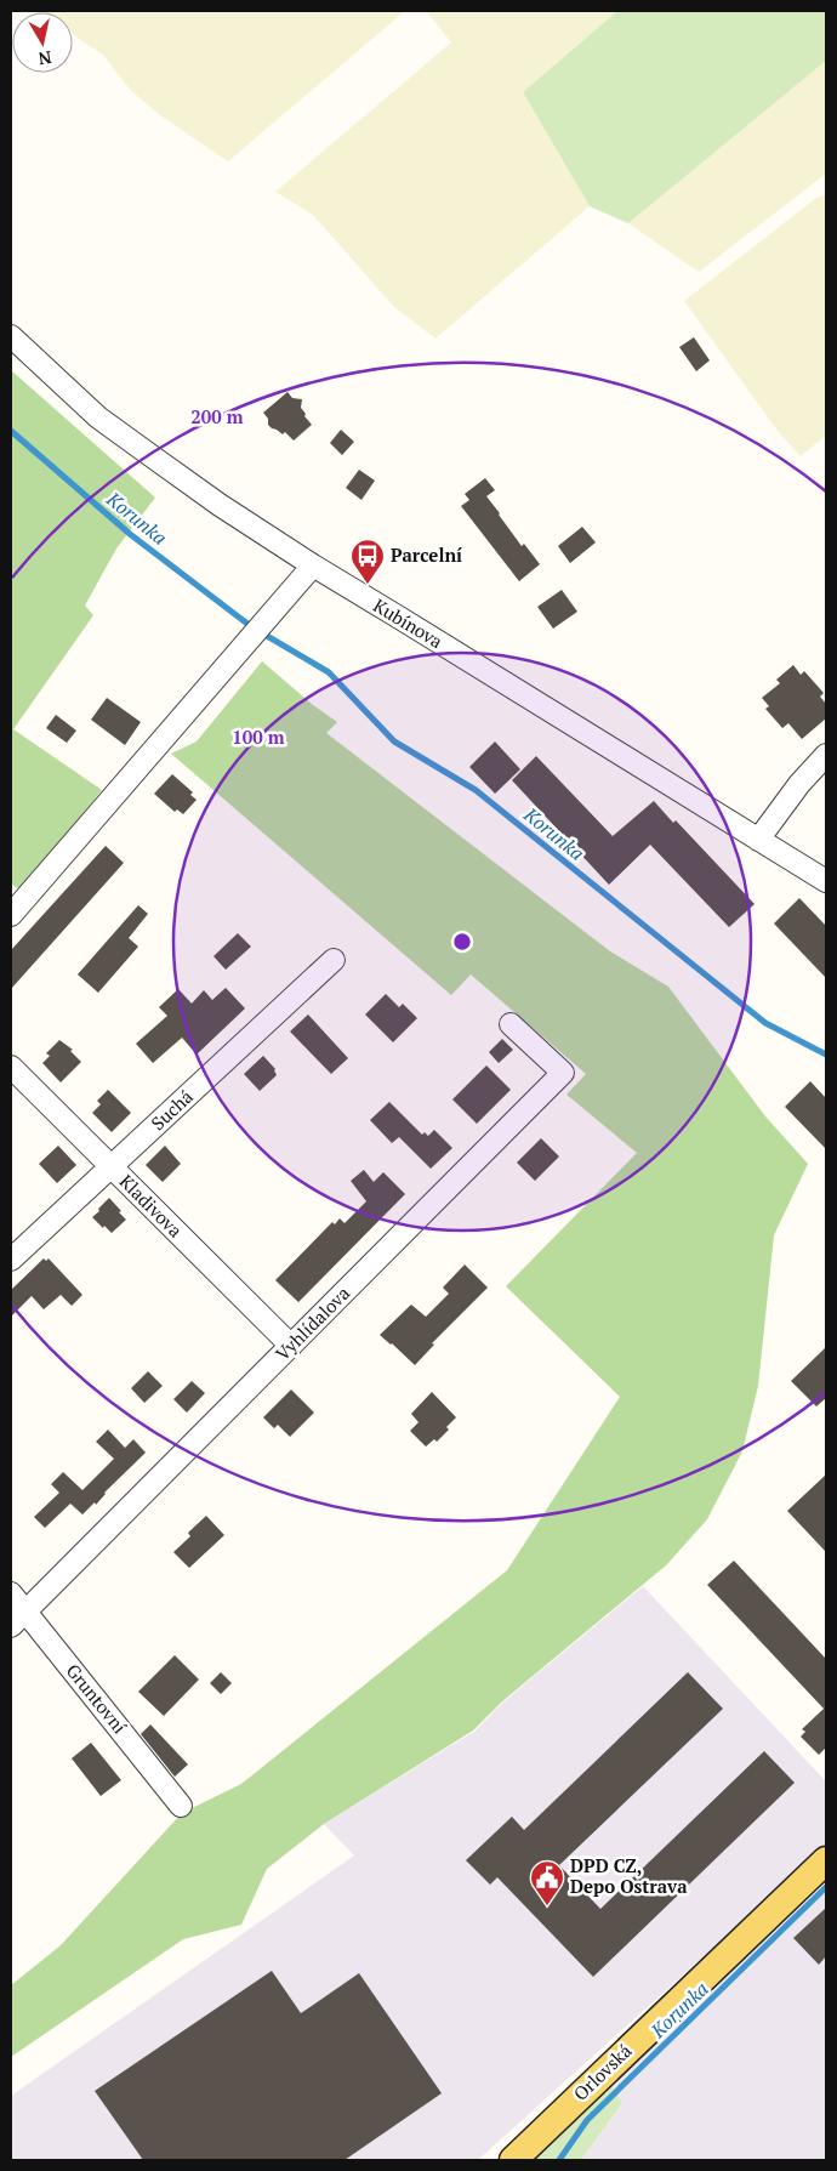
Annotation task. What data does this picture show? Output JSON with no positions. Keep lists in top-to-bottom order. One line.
{"streets":{"main road":["Orlovská"],"street":["Kubínova","Suchá","Kladivova","Vyhlídalova","Gruntovní"]},"crossings":[["Suchá","Kladivova"],["Kladivova","Vyhlídalova"],["Vyhlídalova","Gruntovní"]],"water":["Korunka"],"places":{"bus stop":["Parcelní"],"public building":["DPD CZ, Depo Ostrava"]},"north":"bottom","rings":["200 m","100 m"]}
